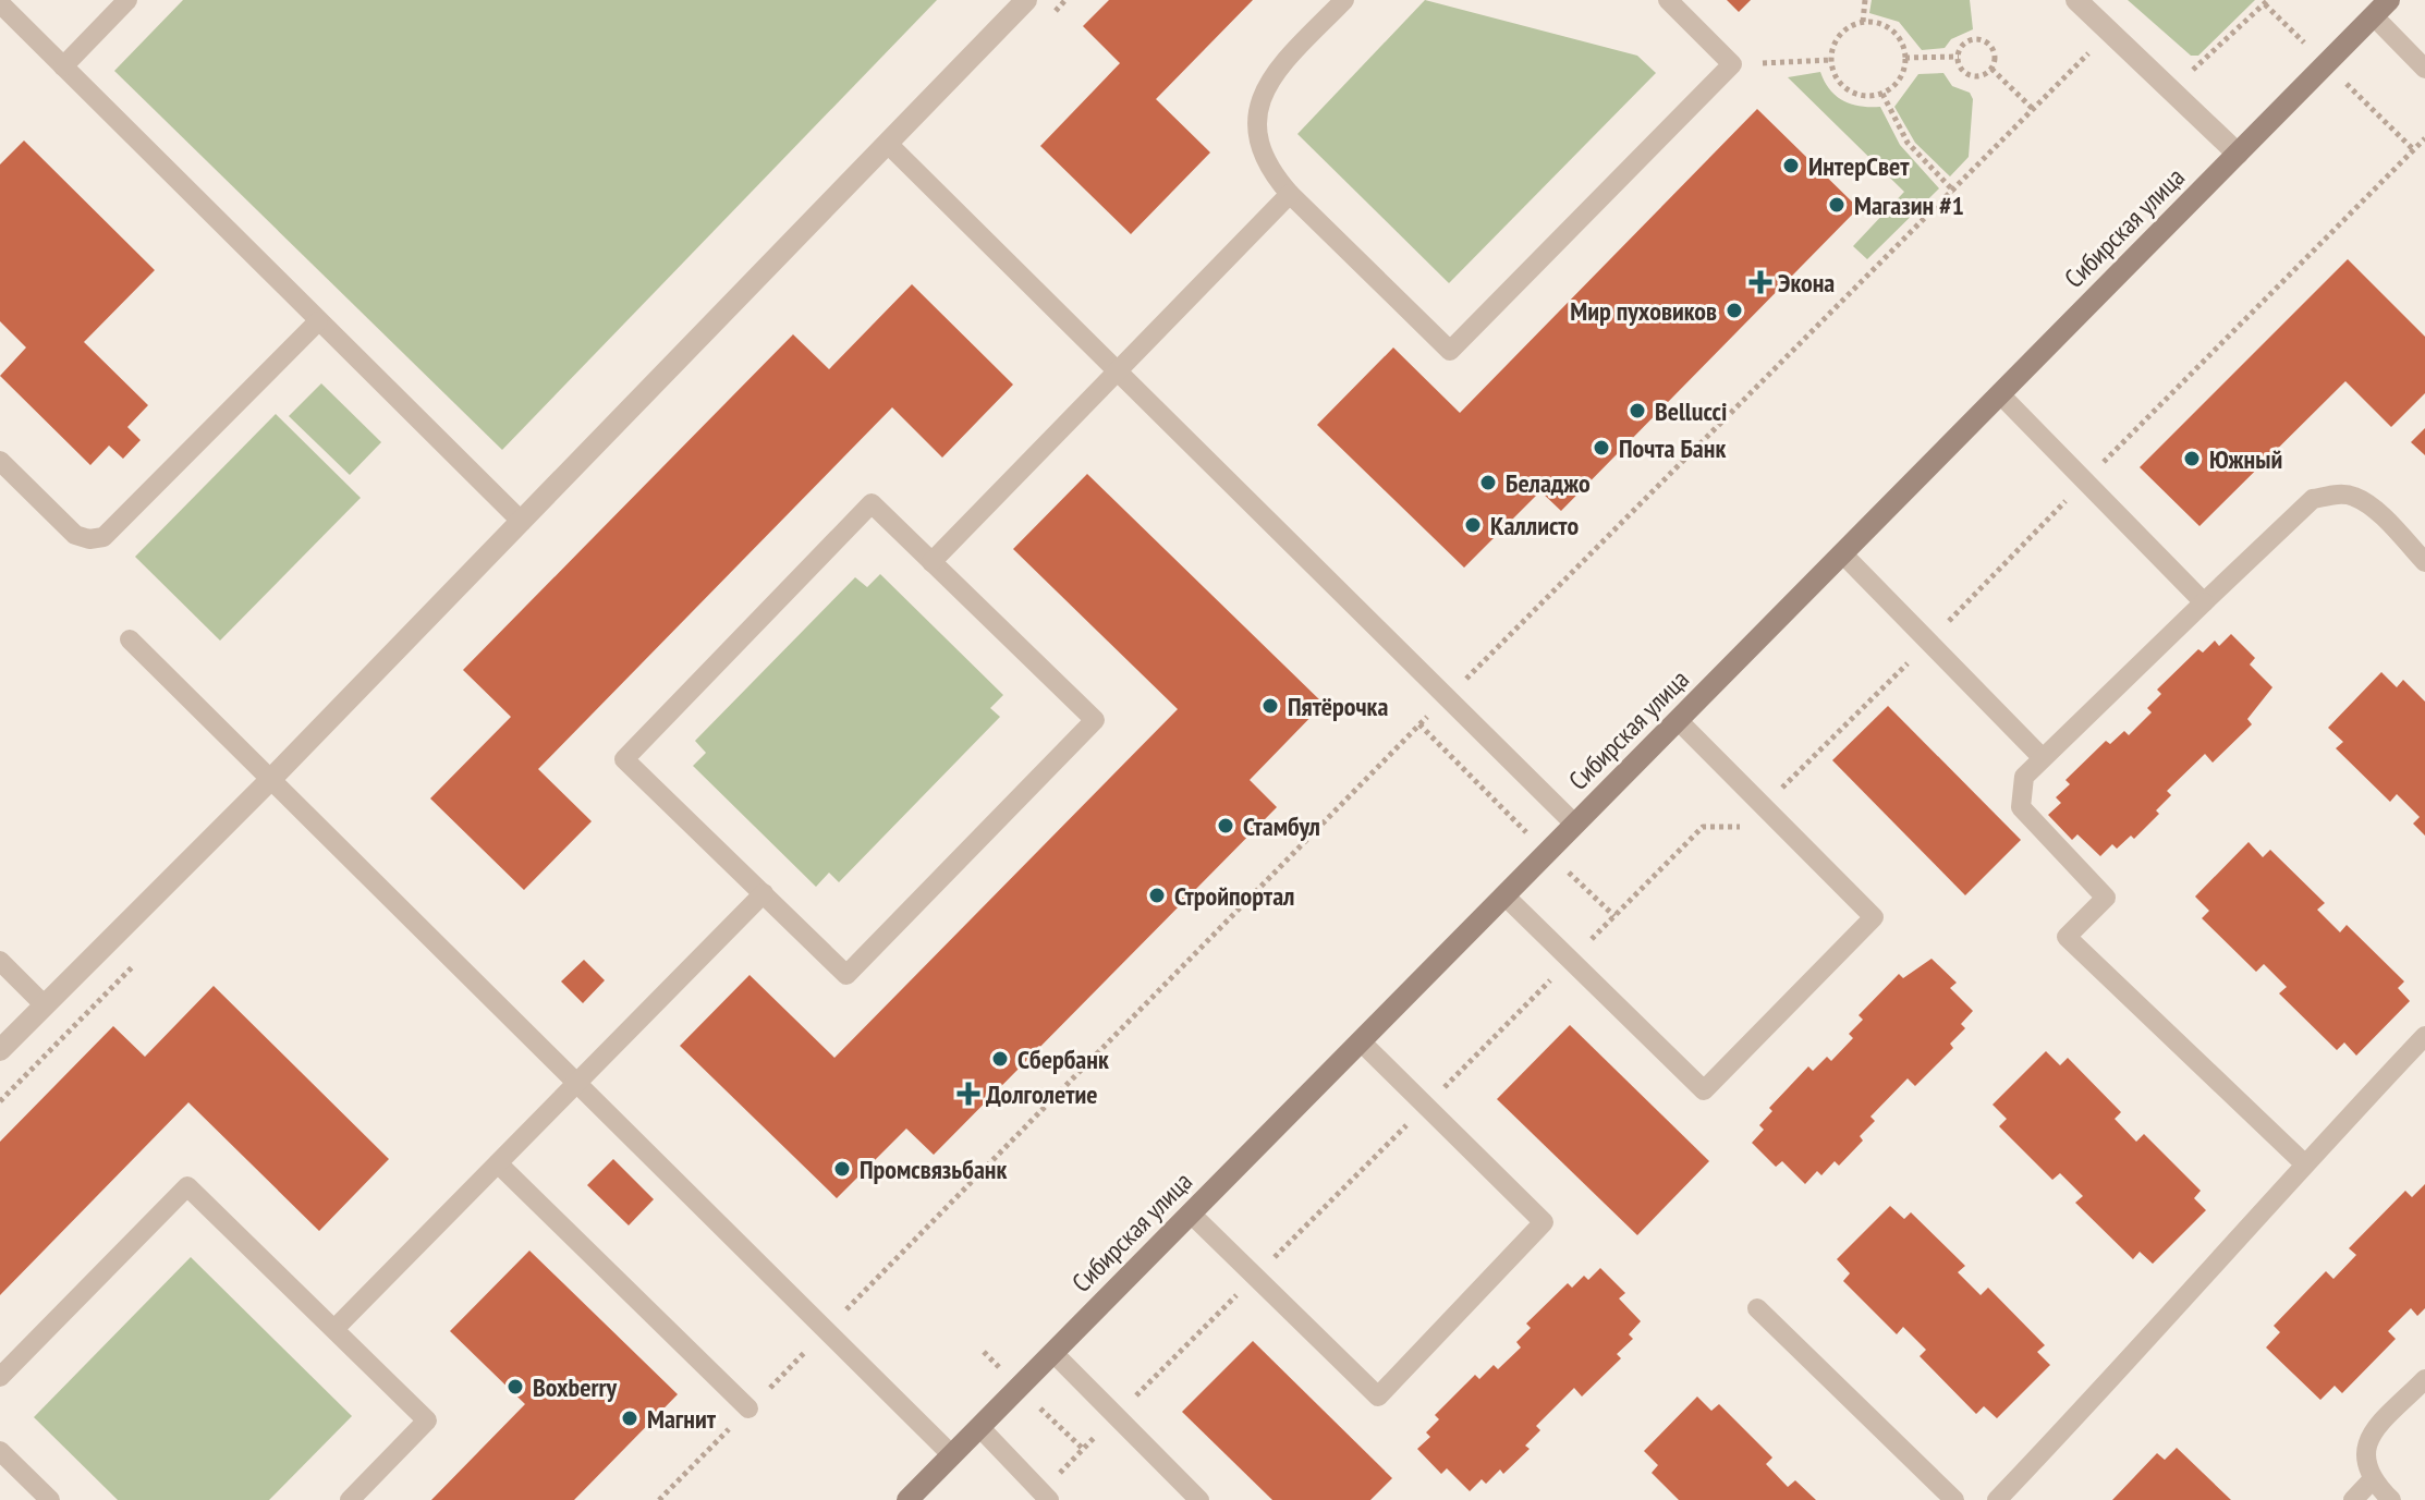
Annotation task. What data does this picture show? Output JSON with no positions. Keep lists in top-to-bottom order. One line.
{"streets":{"main road":["Сибирская улица"]},"places":{"other":["ИнтерСвет","Магазин #1","Мир пуховиков","Bellucci","Почта Банк","Южный","Беладжо","Каллисто","Пятёрочка","Стамбул","Стройпортал","Сбербанк","Промсвязьбанк","Boxberry","Магнит"],"health":["Экона","Долголетие"]}}
